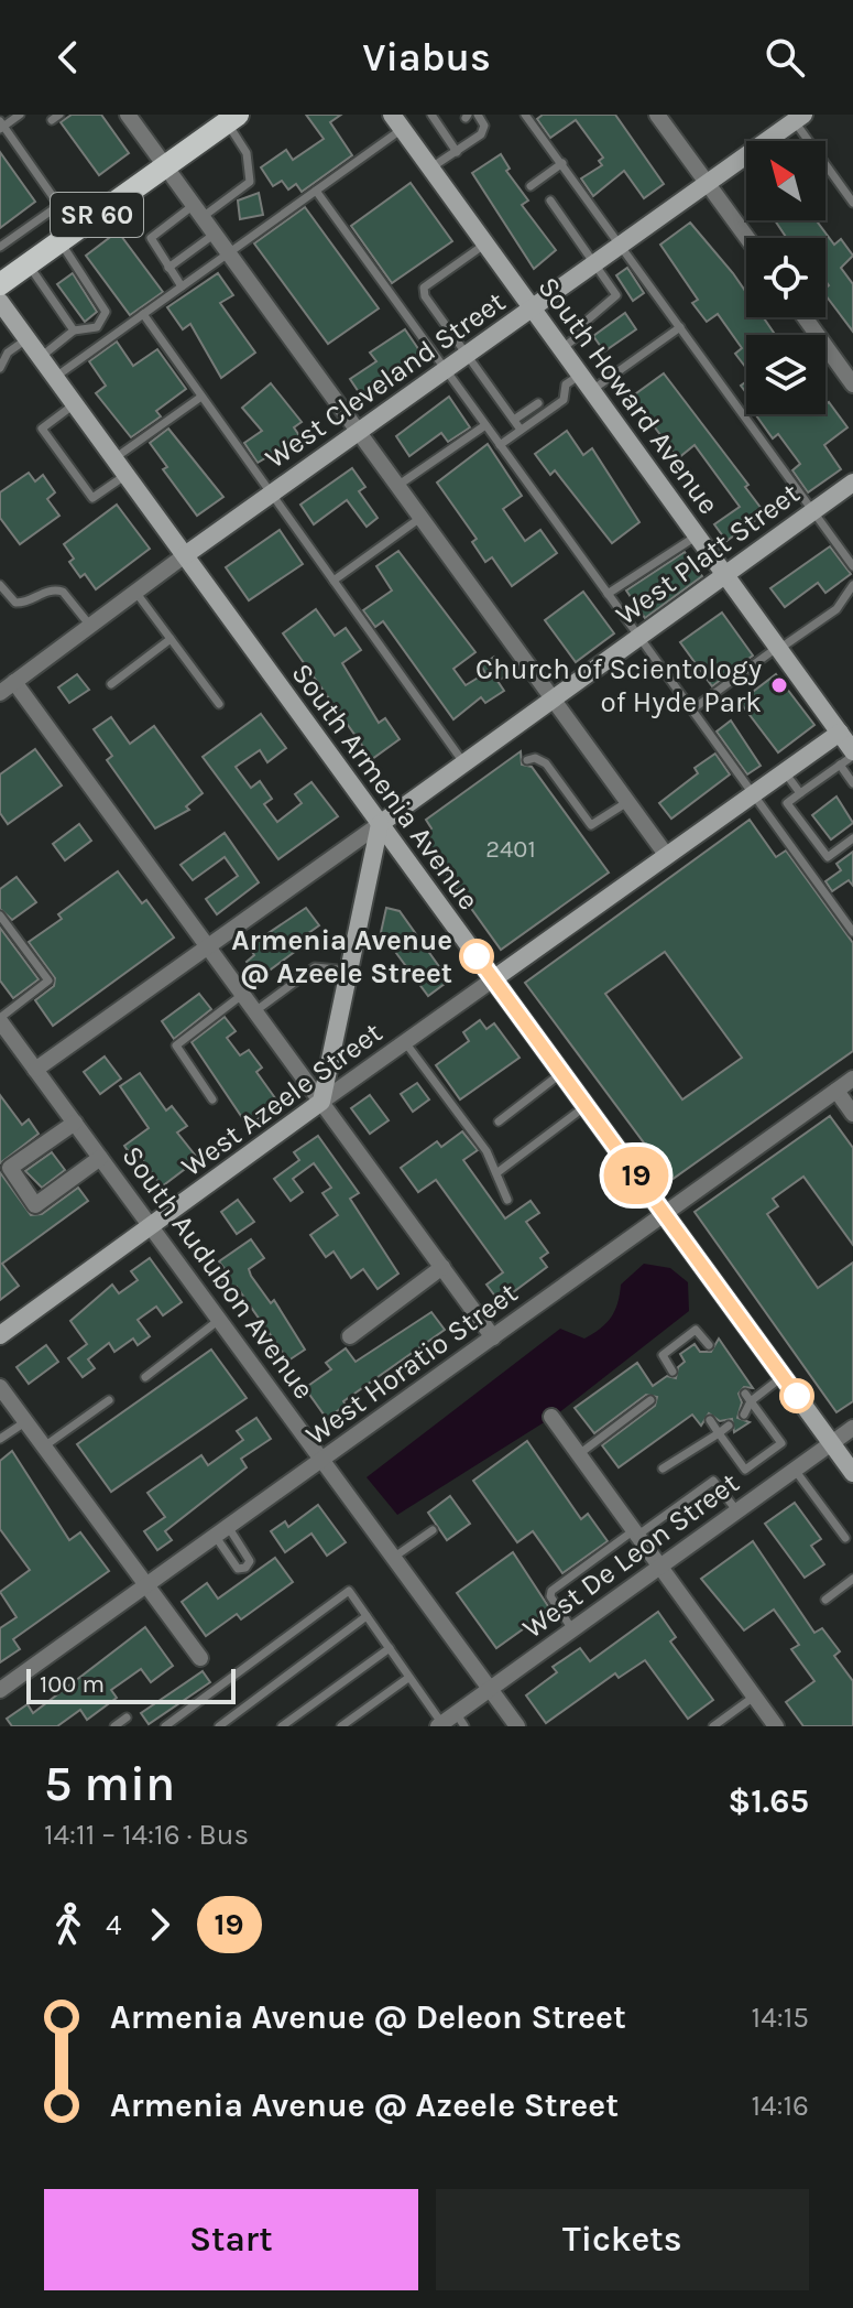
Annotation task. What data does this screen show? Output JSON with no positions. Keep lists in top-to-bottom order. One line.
{"streets":{"main road":["SR 60","West Cleveland Street","South Howard Avenue","West Platt Street","South Armenia Avenue","West Azeele Street"],"street":["South Audubon Avenue","West Horatio Street","West De Leon Street"]},"crossings":[["West Cleveland Street","South Howard Avenue"],["West Cleveland Street","South Armenia Avenue"],["South Howard Avenue","West Platt Street"],["South Howard Avenue","West Azeele Street"],["West Platt Street","South Armenia Avenue"],["West Platt Street","South Audubon Avenue"],["South Armenia Avenue","West Azeele Street"],["South Armenia Avenue","West Horatio Street"],["South Armenia Avenue","West De Leon Street"],["West Azeele Street","South Audubon Avenue"],["South Audubon Avenue","West Horatio Street"],["South Audubon Avenue","West De Leon Street"]],"places":["Church of Scientology of Hyde Park","Armenia Avenue @ Azeele Street"],"lines":["bus line 19"],"house_numbers":["2401"],"scale_bar":"100 m","north":"top left","page":{"header":"Viabus","on_map":"19","scale":"100 m","heading":["5 min","14:11 – 14:16 · Bus","$1.65"],"legs":["4","19"],"list":[{"name":"Armenia Avenue @ Deleon Street","value":"14:15"},{"name":"Armenia Avenue @ Azeele Street","value":"14:16"}],"buttons":["Start","Tickets"]}}
